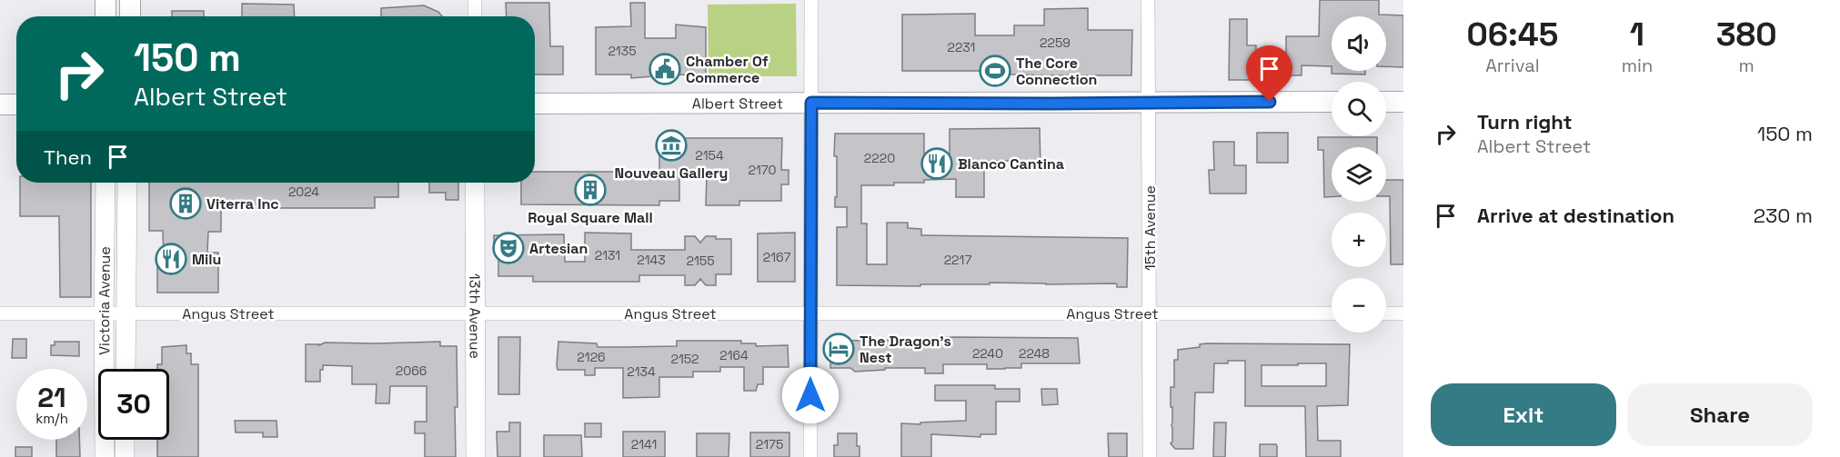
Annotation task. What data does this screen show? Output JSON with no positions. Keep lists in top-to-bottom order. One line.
{"streets":{"main road":["Albert Street"],"street":["15th Avenue","Victoria Avenue","Angus Street","13th Avenue"]},"crossings":[["Albert Street","15th Avenue"],["15th Avenue","Angus Street"],["Victoria Avenue","Angus Street"],["Angus Street","13th Avenue"]],"places":{"public building":["Chamber Of Commerce"],"sports":["The Core Connection"],"museum":["Nouveau Gallery"],"restaurant":["Blanco Cantina","Milu"],"building":["Royal Square Mall","Viterra Inc"],"theatre":["Artesian"],"hotel":["The Dragon's Nest"]},"house_numbers":["2259","2231","2135","2154","2220","2170","2024","2131","2167","2143","2217","2155","2240","2248","2164","2126","2152","2066","2134","2141","2175"],"page":{"eta":["06:45","Arrival","1","min","380","m"],"map_buttons":["+","−"],"turn":["150 m","Albert Street"],"list":[{"name":"Turn right","note":"Albert Street","value":"150 m"},{"name":"Arrive at destination","value":"230 m"}],"then":"Then","speed":"21 km/h","limit":"30","buttons":["Exit","Share"]}}
